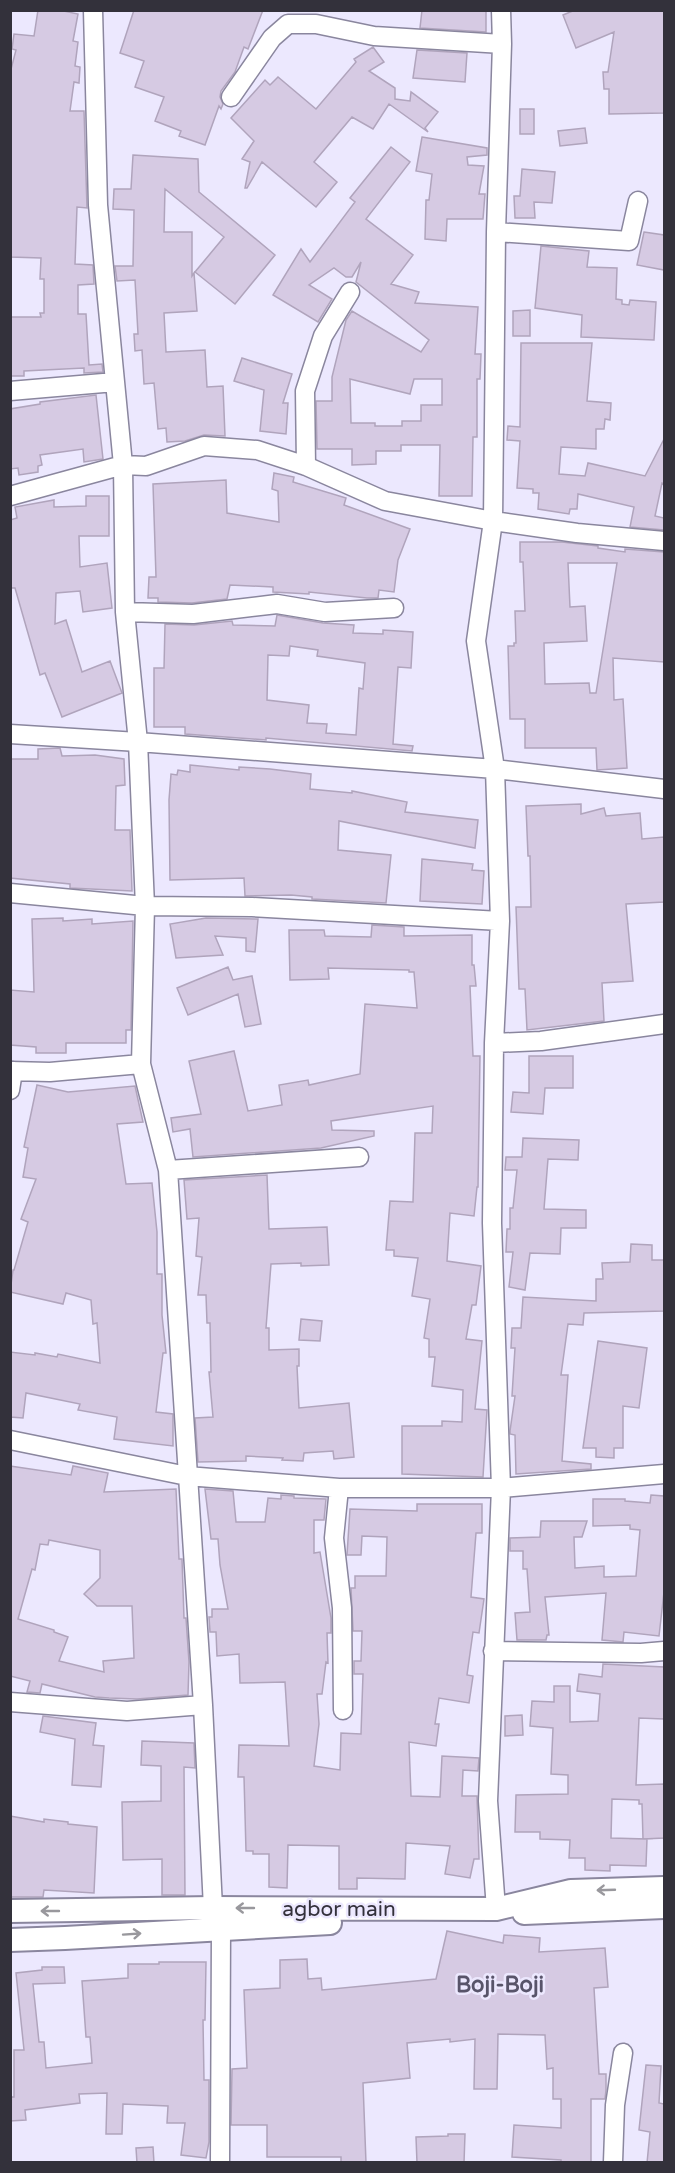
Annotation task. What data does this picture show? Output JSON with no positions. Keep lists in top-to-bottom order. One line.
{"streets":{"main road":["agbor main"]},"districts":["Boji-Boji"]}
